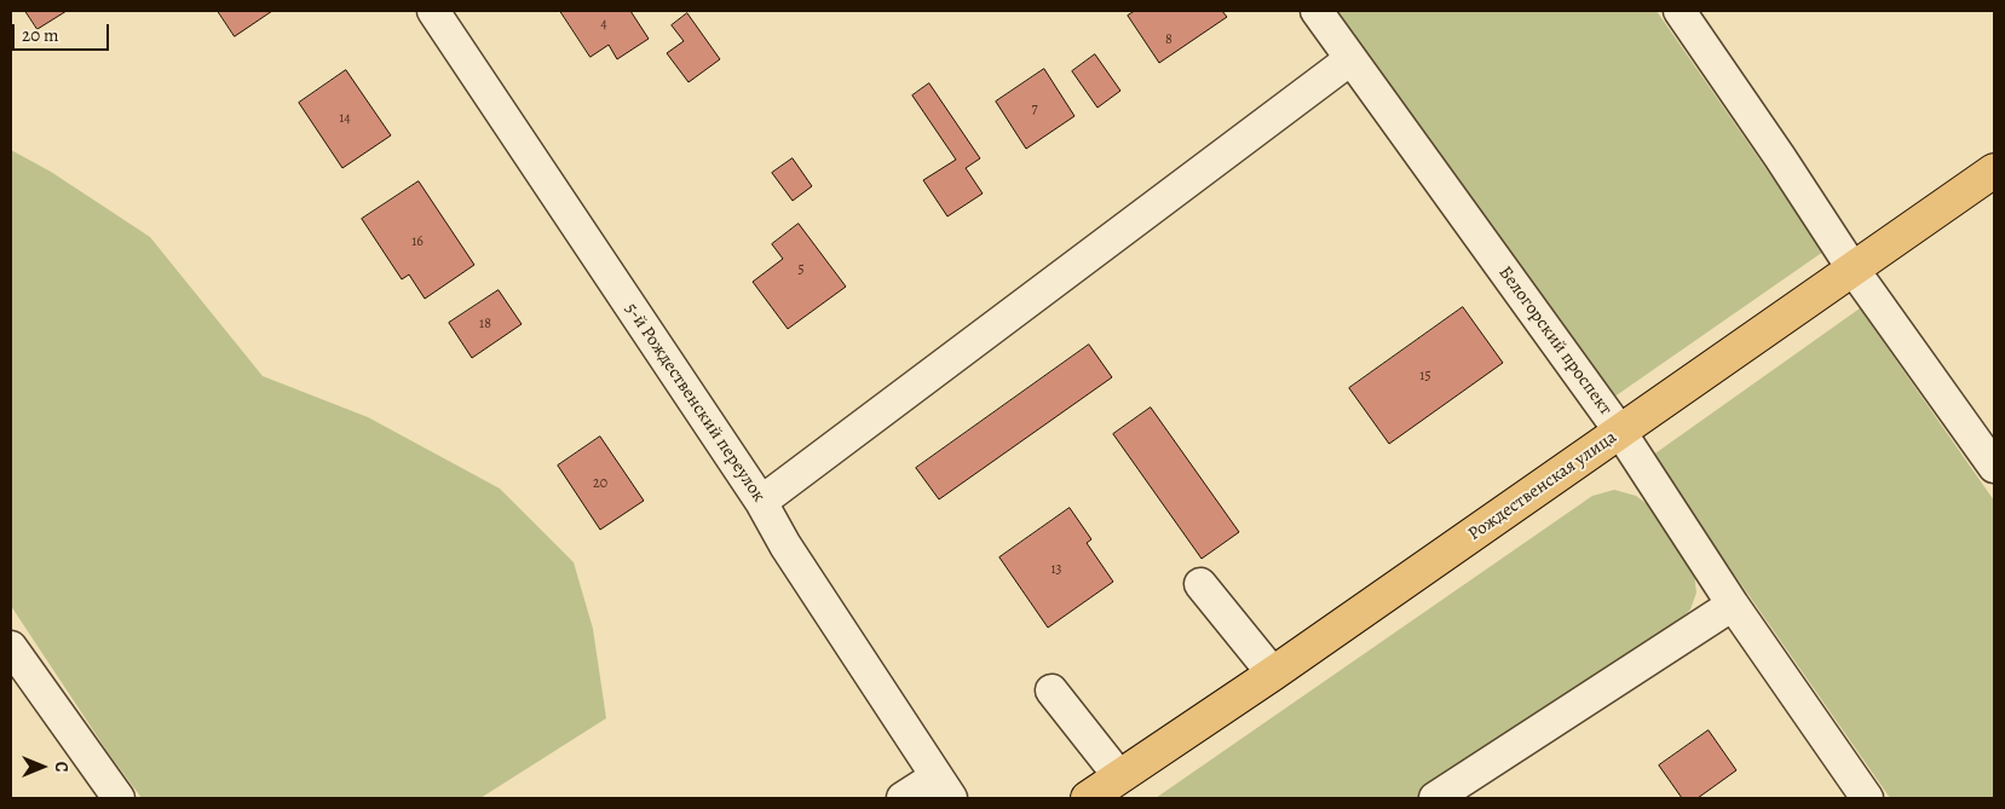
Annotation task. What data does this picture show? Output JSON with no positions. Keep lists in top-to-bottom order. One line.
{"streets":{"main road":["Рождественская улица"],"street":["Белогорский проспект","5-й Рождественский переулок"]},"crossings":[["Белогорский проспект","Рождественская улица"]],"house_numbers":["4","8","7","14","16","5","18","15","20","13"],"scale_bar":"20 m","north":"right"}
